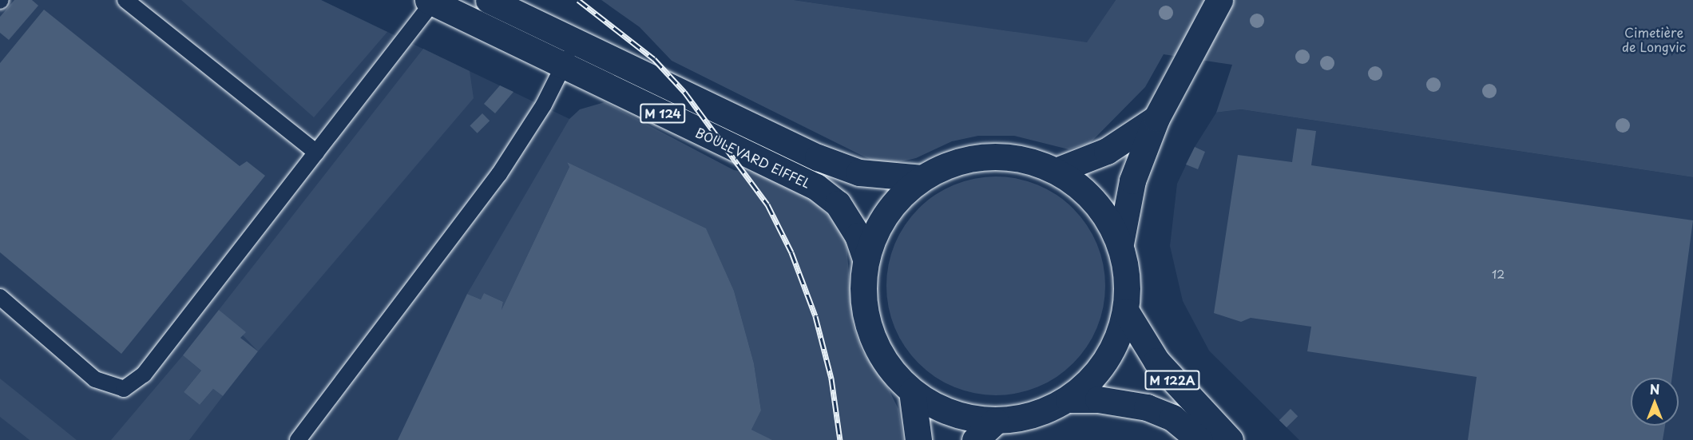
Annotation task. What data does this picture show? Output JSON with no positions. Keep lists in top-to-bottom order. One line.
{"streets":{"main road":["M 124","BOULEVARD EIFFEL","M 122A"]},"parks":["Cimetière de Longvic"],"house_numbers":["12"],"north":"top"}
